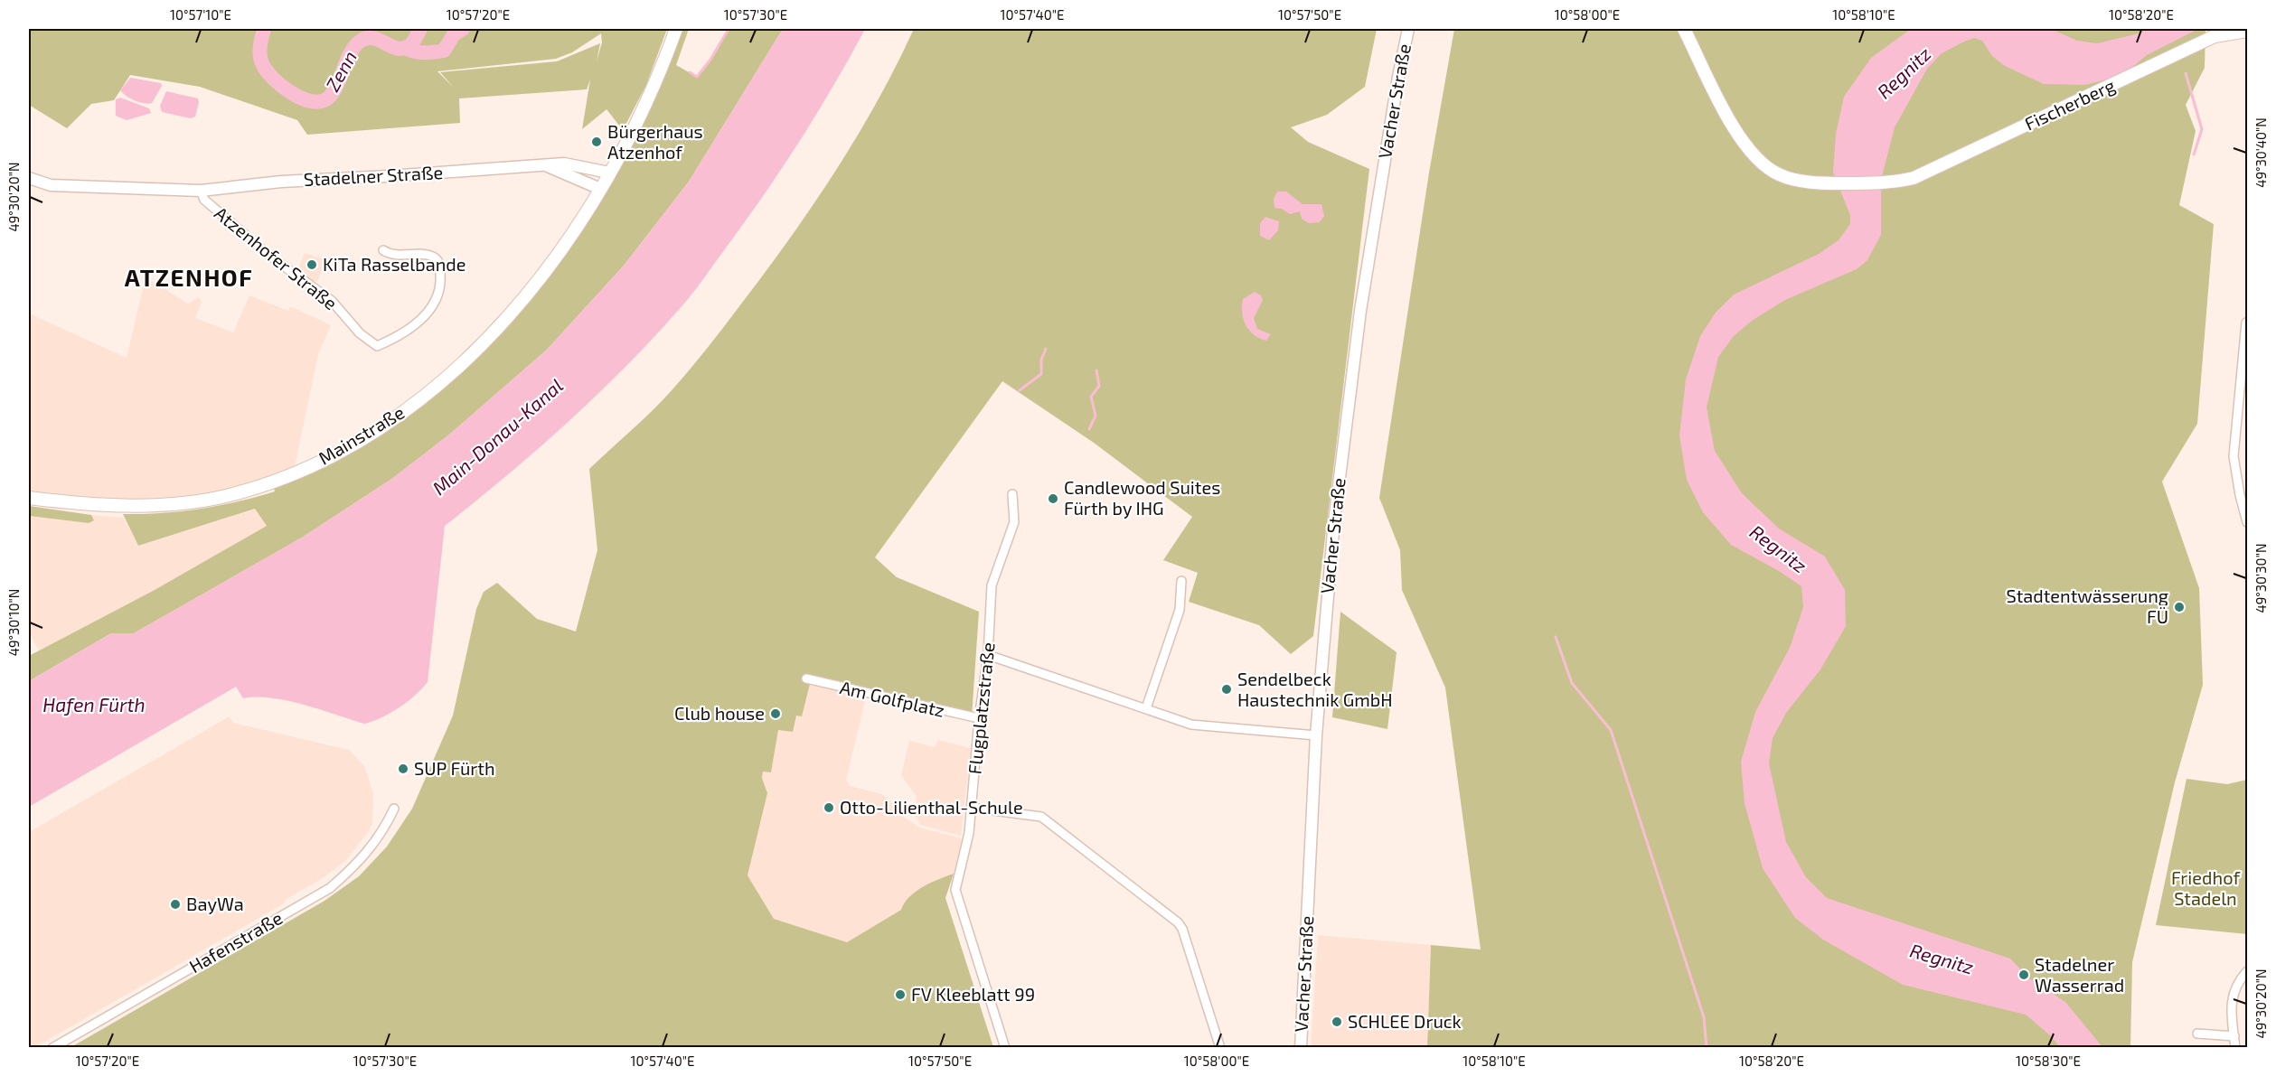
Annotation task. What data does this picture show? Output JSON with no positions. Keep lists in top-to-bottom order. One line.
{"streets":{"main road":["Fischerberg","Mainstraße"],"street":["Vacher Straße","Stadelner Straße","Atzenhofer Straße","Am Golfplatz","Flugplatzstraße","Hafenstraße"]},"crossings":[["Stadelner Straße","Atzenhofer Straße"],["Stadelner Straße","Mainstraße"],["Am Golfplatz","Flugplatzstraße"]],"districts":["ATZENHOF"],"water":["Zenn","Regnitz","Main-Donau-Kanal","Hafen Fürth"],"parks":["Friedhof Stadeln"],"places":["Bürgerhaus Atzenhof","KiTa Rasselbande","Candlewood Suites Fürth by IHG","Stadtentwässerung FÜ","Sendelbeck Haustechnik GmbH","Club house","SUP Fürth","Otto-Lilienthal-Schule","BayWa","Stadelner Wasserrad","FV Kleeblatt 99","SCHLEE Druck"],"coordinates":["10°57'10\"E","10°57'20\"E","10°57'30\"E","10°57'40\"E","10°57'50\"E","10°58'00\"E","10°58'10\"E","10°58'20\"E","49°30'40\"N","49°30'20\"N","49°30'30\"N","49°30'10\"N","10°58'30\"E"]}
